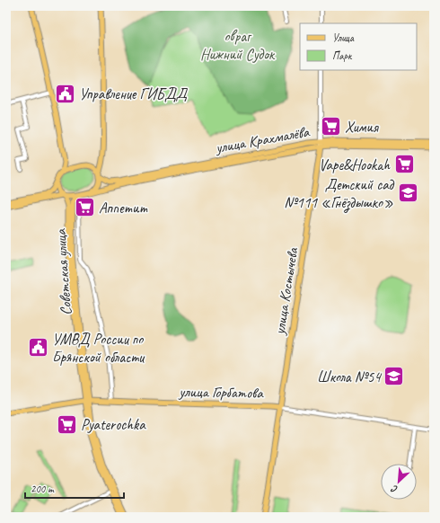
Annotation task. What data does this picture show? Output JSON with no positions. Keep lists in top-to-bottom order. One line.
{"streets":{"main road":["улица Крахмалёва","Советская улица","улица Костычева","улица Горбатова"]},"crossings":[["улица Крахмалёва","Советская улица"],["улица Крахмалёва","улица Костычева"],["Советская улица","улица Горбатова"],["улица Костычева","улица Горбатова"]],"parks":["овраг Нижний Судок"],"places":{"public building":["Управление ГИБДД","УМВД России по Брянской области"],"supermarket":["Химия","Vape&Hookah","Аппетит","Pyaterochka"],"school or university":["Детский сад №111 «Гнёздышко»","Школа №54"]},"legend":["Улица","Парк"],"scale_bar":"200 m","north":"bottom left"}
